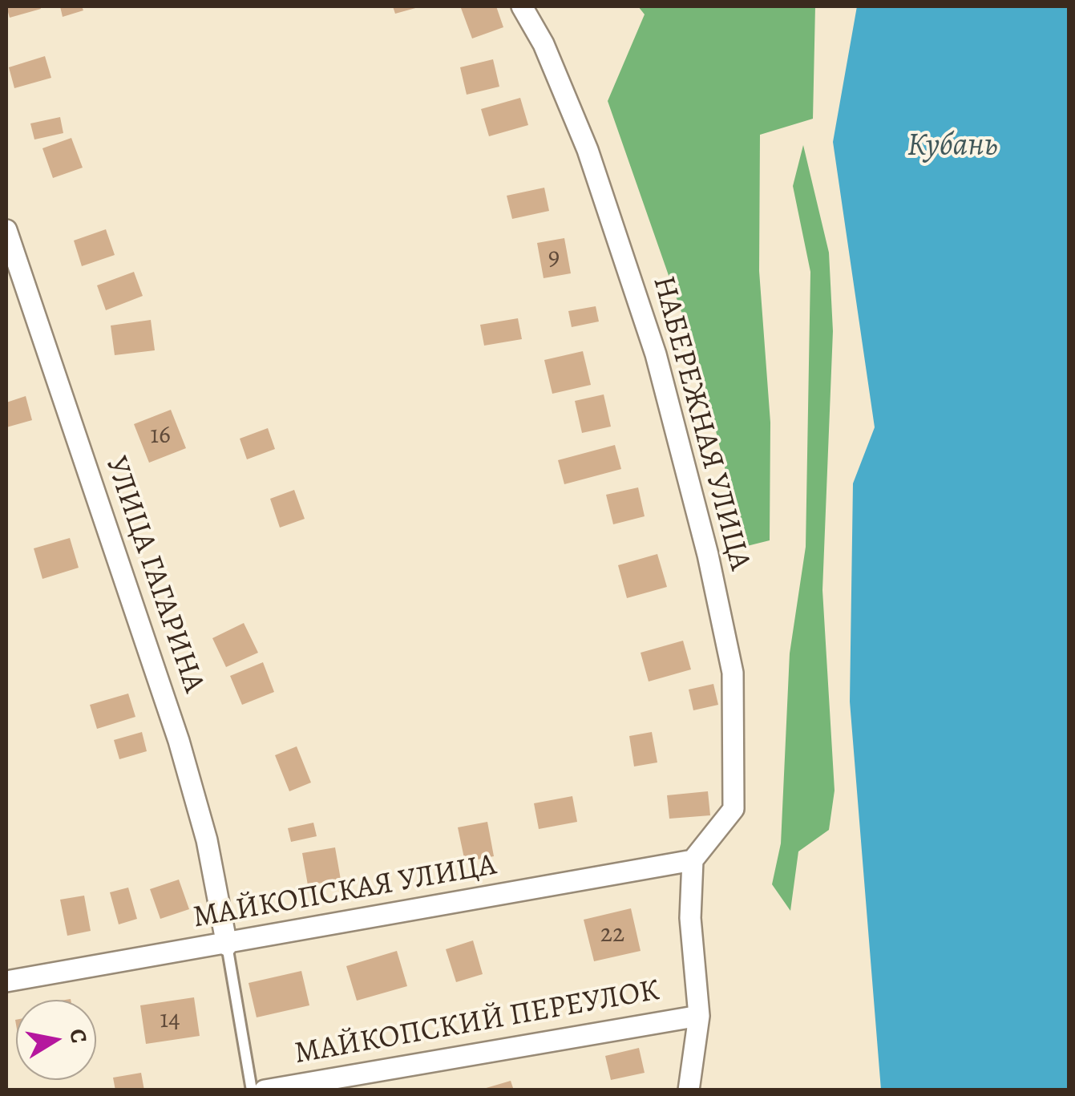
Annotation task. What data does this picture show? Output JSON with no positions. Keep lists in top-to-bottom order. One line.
{"streets":{"street":["НАБЕРЕЖНАЯ УЛИЦА","УЛИЦА ГАГАРИНА","МАЙКОПСКАЯ УЛИЦА","МАЙКОПСКИЙ ПЕРЕУЛОК"]},"crossings":[["НАБЕРЕЖНАЯ УЛИЦА","МАЙКОПСКАЯ УЛИЦА"],["УЛИЦА ГАГАРИНА","МАЙКОПСКАЯ УЛИЦА"]],"water":["Кубань"],"house_numbers":["9","16","22","14"],"north":"right"}
